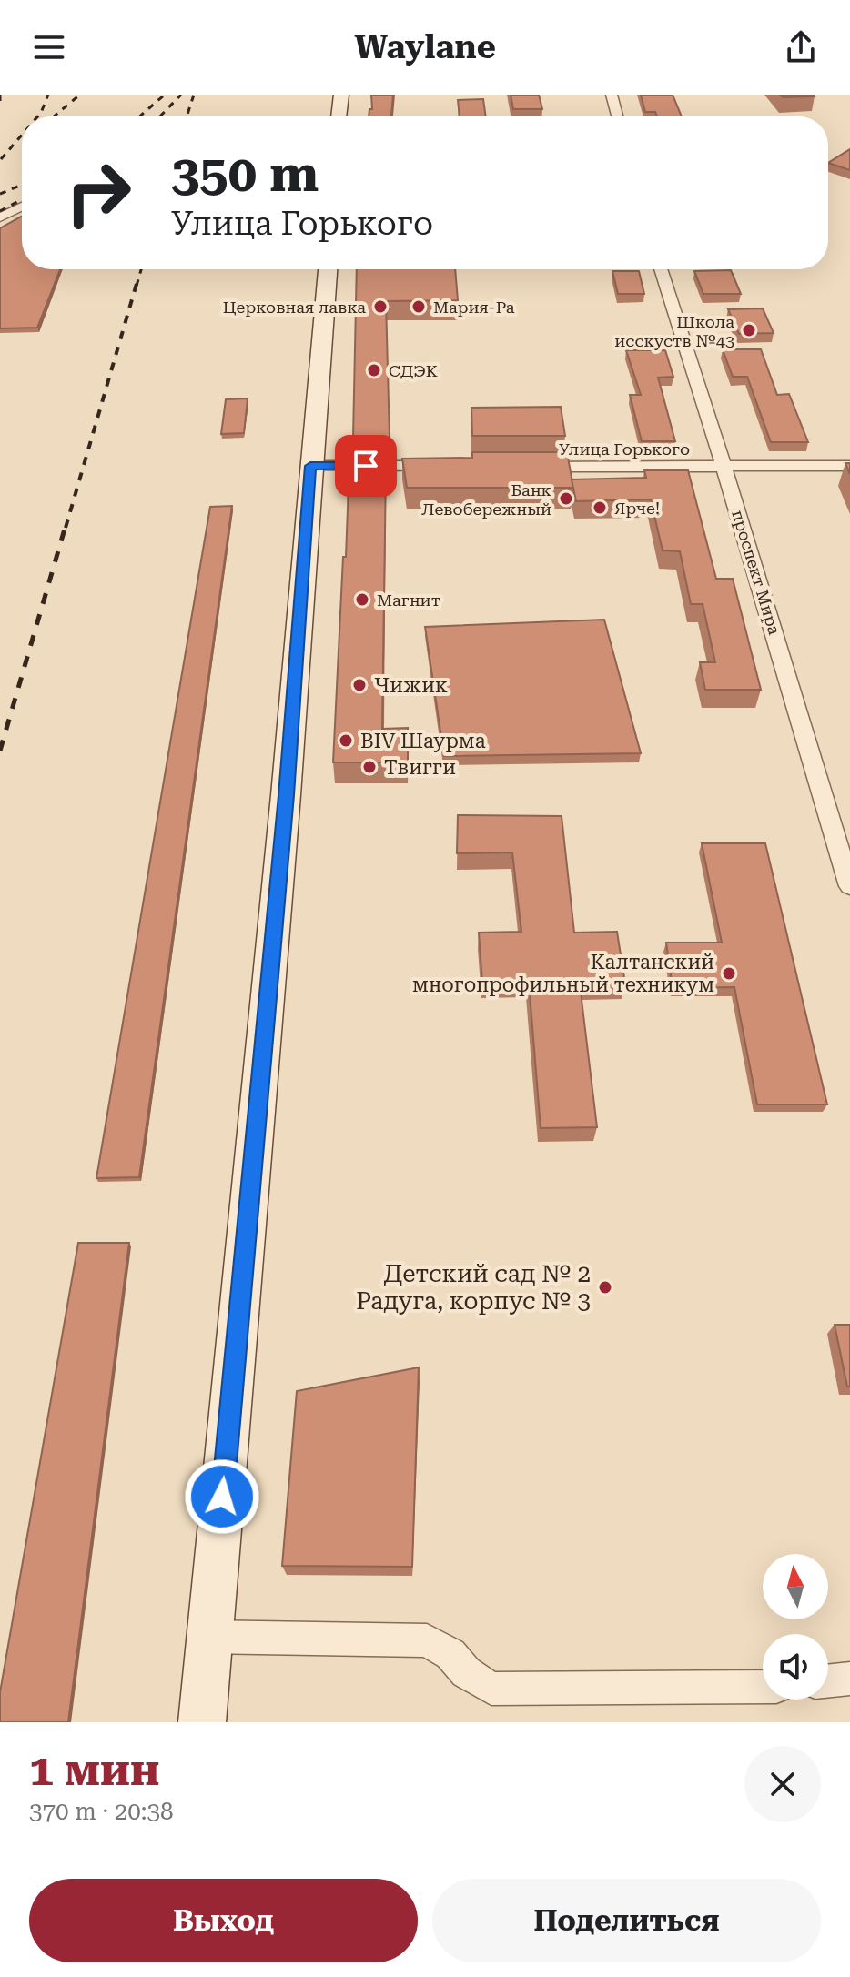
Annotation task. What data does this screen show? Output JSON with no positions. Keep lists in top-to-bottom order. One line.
{"streets":{"street":["Улица Горького","проспект Мира"]},"crossings":[["Улица Горького","проспект Мира"]],"places":["Церковная лавка","Мария-Ра","Школа исскуств №43","СДЭК","Банк Левобережный","Ярче!","Магнит","Чижик","BIV Шаурма","Твигги","Калтанский многопрофильный техникум","Детский сад № 2 Радуга, корпус № 3"],"north":"top","page":{"header":"Waylane","turn":["350 m","Улица Горького"],"heading":["1 мин","370 m · 20:38"],"buttons":["Выход","Поделиться"]}}
